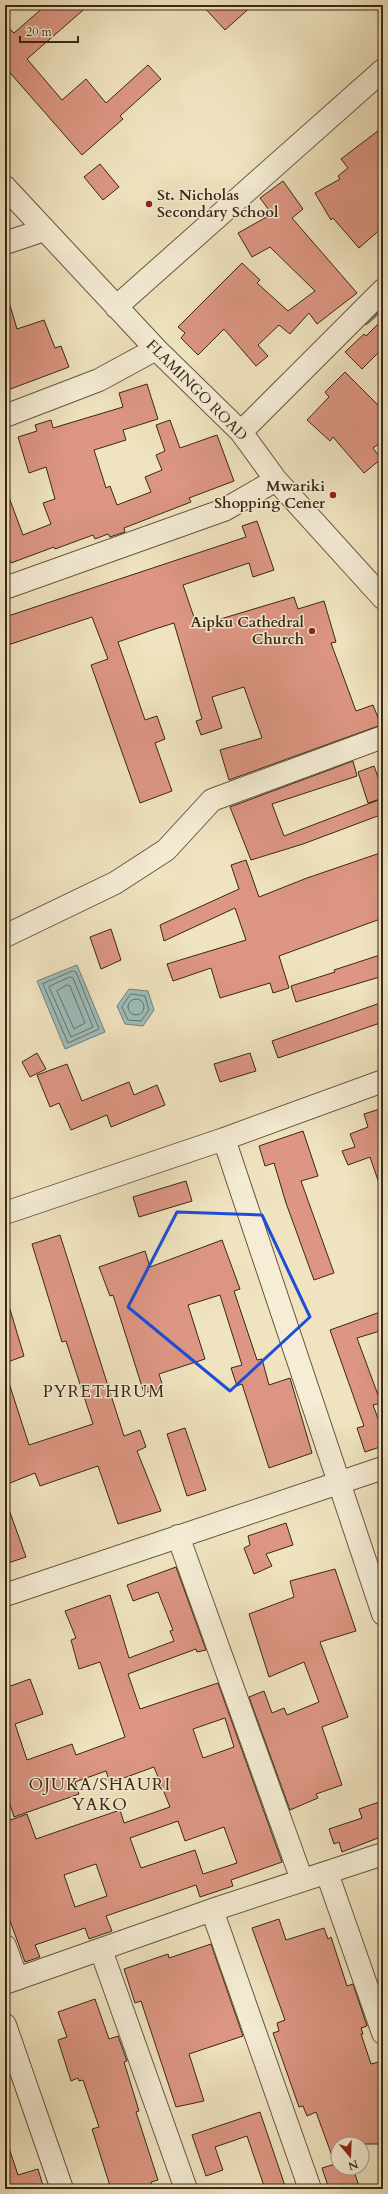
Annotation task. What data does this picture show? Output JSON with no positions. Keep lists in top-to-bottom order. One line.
{"streets":{"street":["FLAMINGO ROAD"]},"districts":["PYRETHRUM","OJUKA/SHAURI YAKO"],"places":["St. Nicholas Secondary School","Mwariki Shopping Cener","Aipku Cathedral Church"],"scale_bar":"20 m","north":"bottom"}
